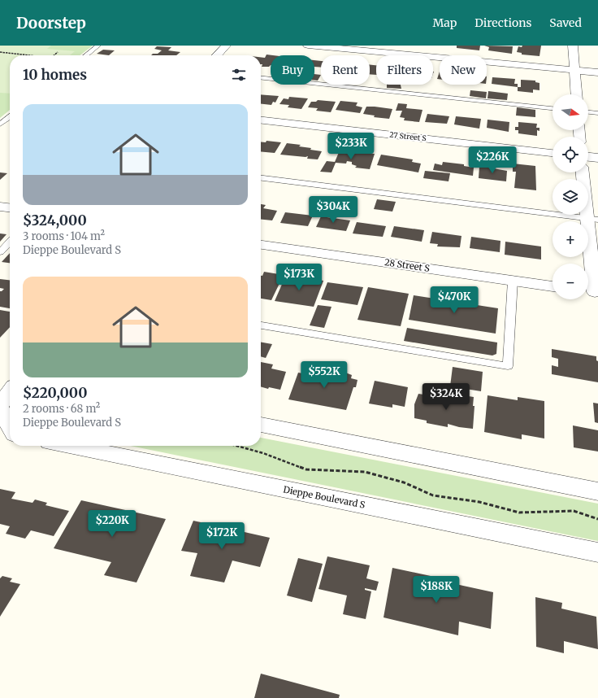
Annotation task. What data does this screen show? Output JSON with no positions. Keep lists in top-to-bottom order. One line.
{"streets":{"street":["27 Street S","28 Street S","Dieppe Boulevard S"]},"north":"right","page":{"header":"Doorstep","nav":["Map","Directions","Saved"],"chip":["Buy","Rent","Filters","New"],"heading":"10 homes","map_buttons":["+","−"],"list":[{"name":"$324,000","note":"3 rooms · 104 m² · Dieppe Boulevard S"},{"name":"$220,000","note":"2 rooms · 68 m² · Dieppe Boulevard S"}],"price":["$233K","$226K","$304K","$173K","$470K","$552K","$324K","$220K","$172K","$188K"]}}
